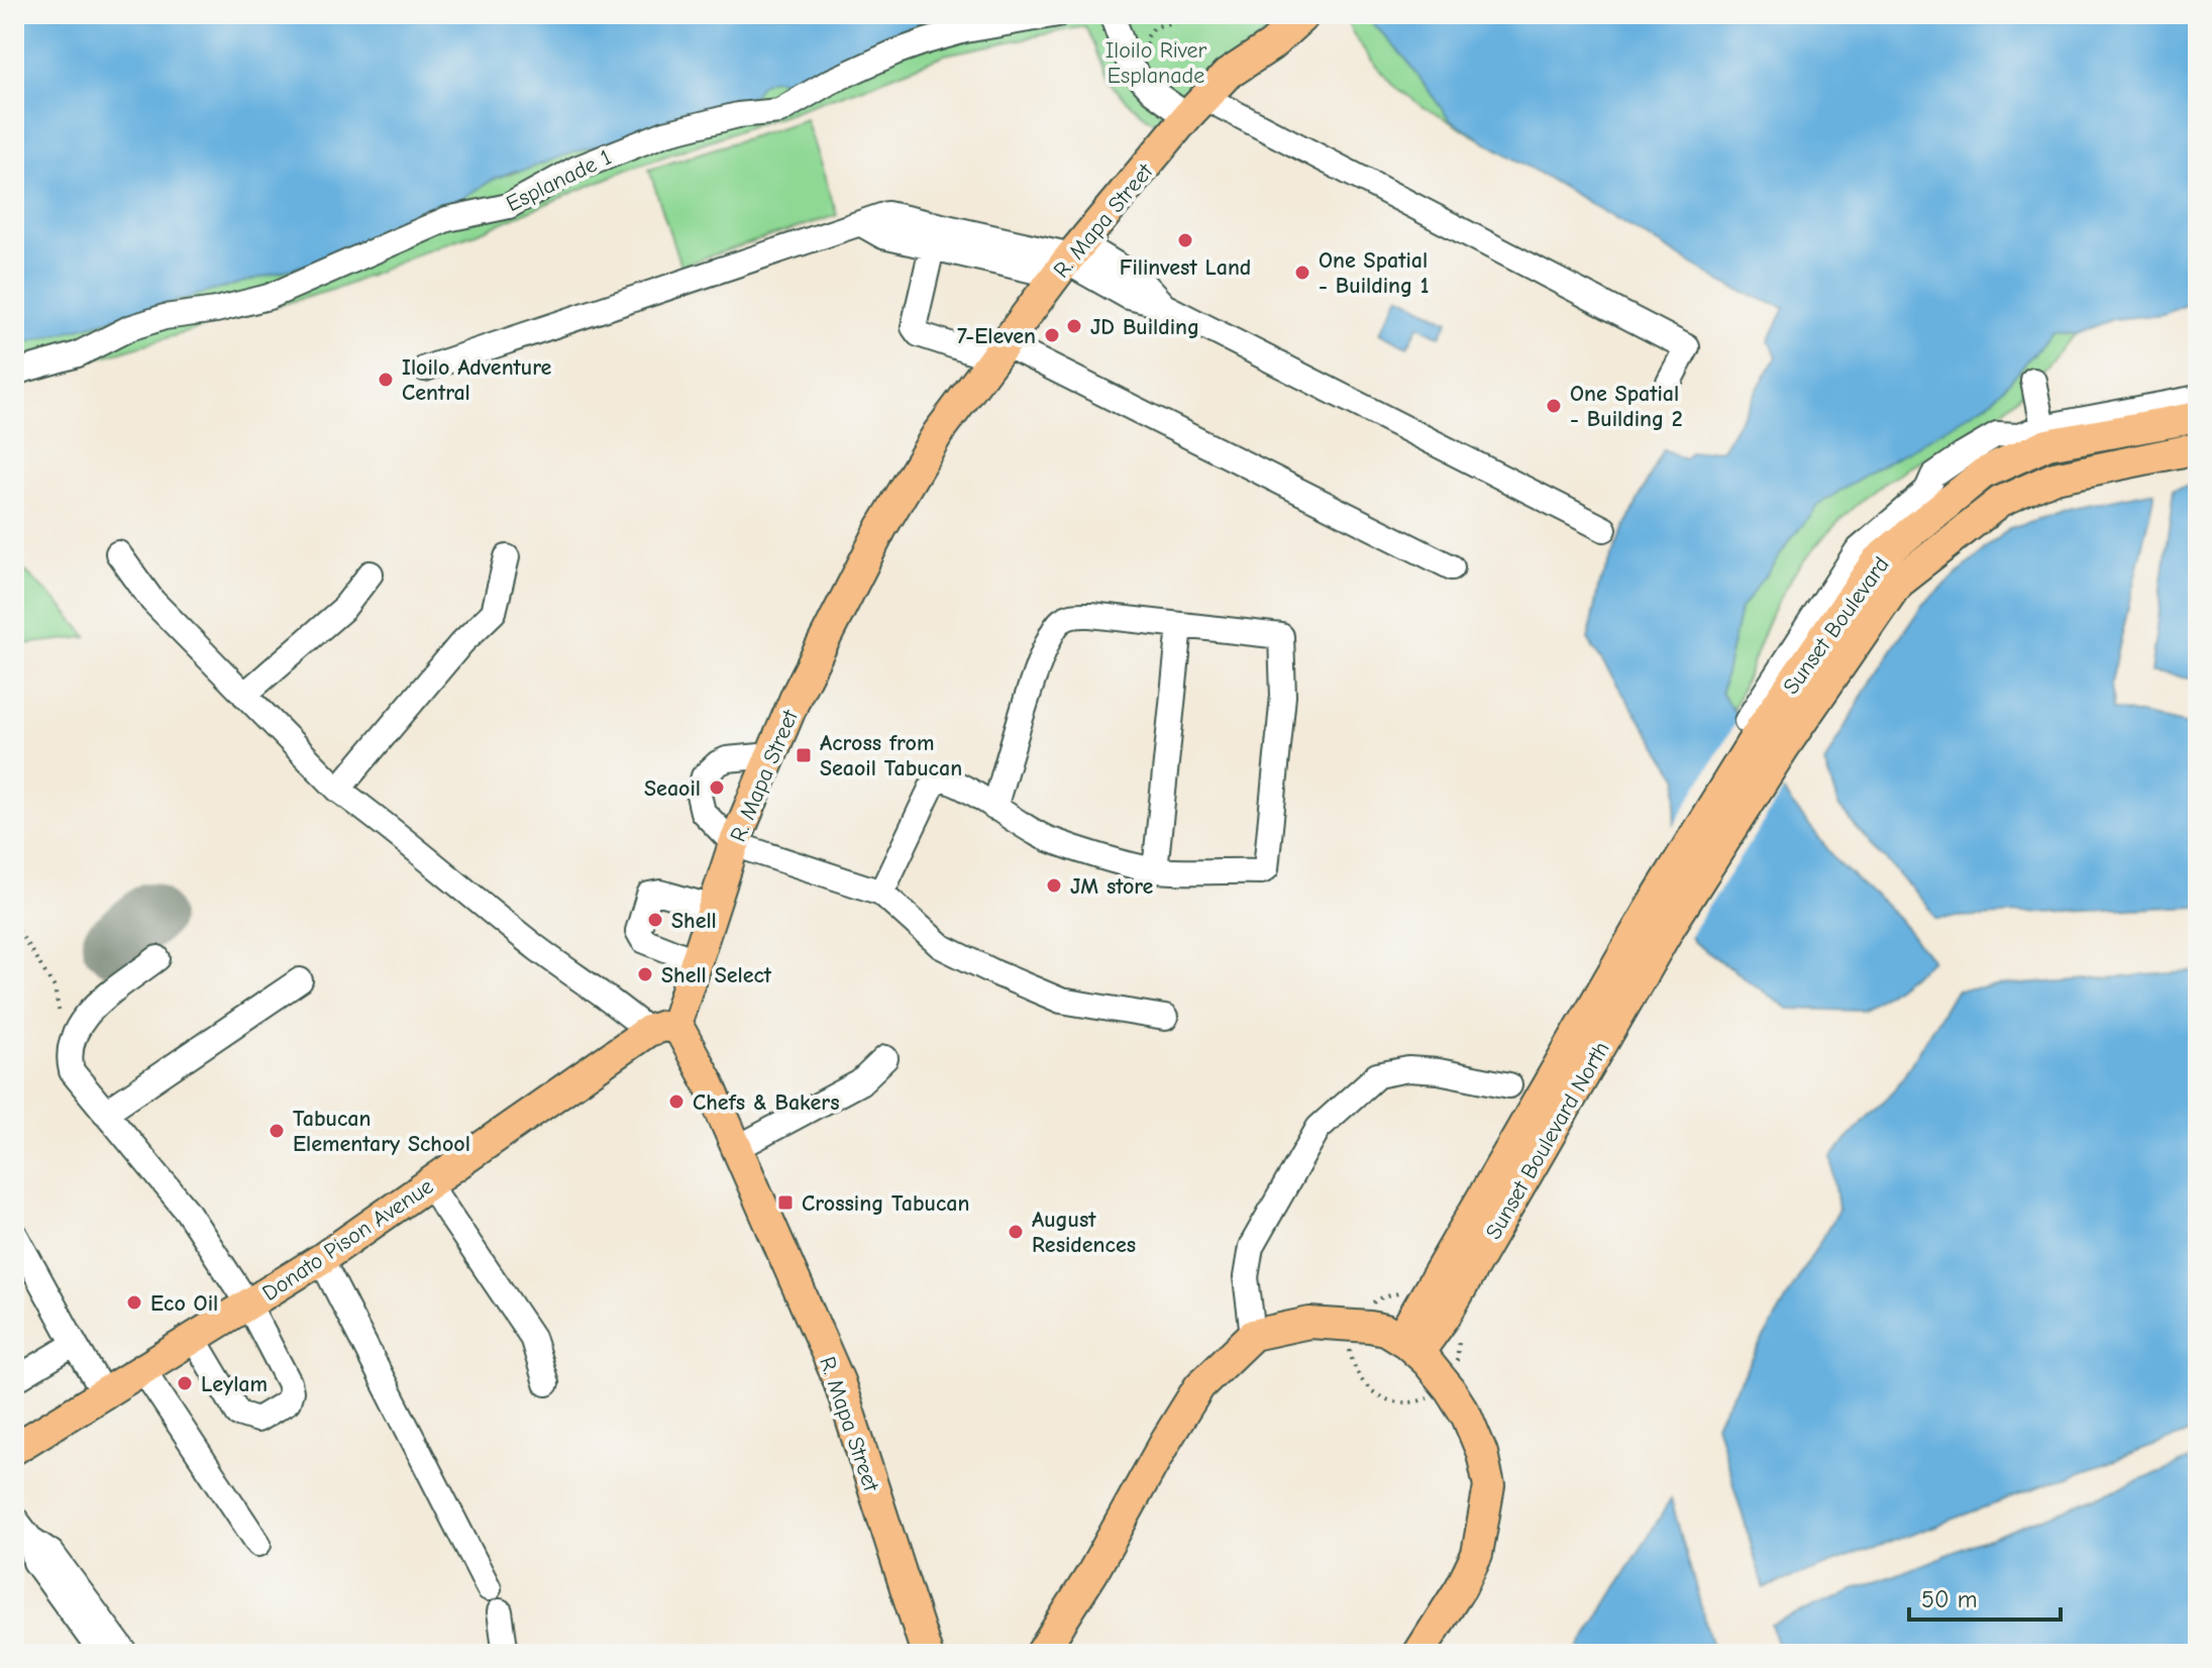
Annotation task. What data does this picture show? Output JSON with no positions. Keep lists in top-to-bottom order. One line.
{"streets":{"main road":["R. Mapa Street","Sunset Boulevard","Sunset Boulevard North","Donato Pison Avenue"],"street":["Esplanade 1"]},"crossings":[["R. Mapa Street","Donato Pison Avenue"],["Sunset Boulevard","Sunset Boulevard North"]],"parks":["Iloilo River Esplanade"],"places":{"other":["Filinvest Land","One Spatial - Building 1","JD Building","7-Eleven","Iloilo Adventure Central","One Spatial - Building 2","Seaoil","JM store","Shell","Shell Select","Chefs & Bakers","Tabucan Elementary School","August Residences","Eco Oil","Leylam"],"transit":["Across from Seaoil Tabucan","Crossing Tabucan"]},"scale_bar":"50 m"}
